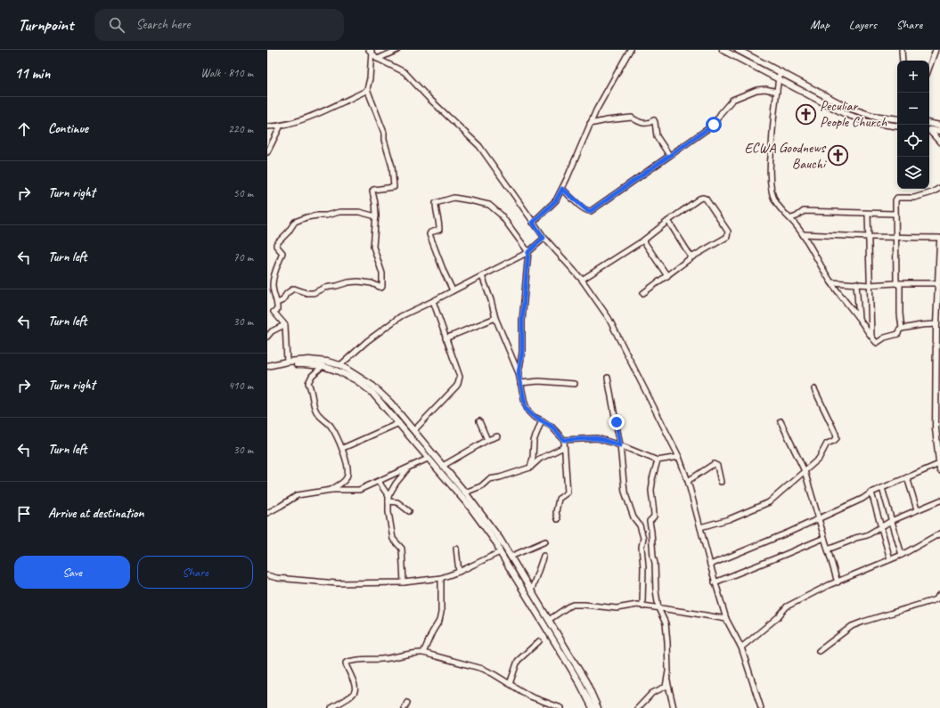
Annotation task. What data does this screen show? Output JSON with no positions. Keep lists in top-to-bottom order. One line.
{"places":{"church":["Peculiar People Church","ECWA Goodnews Bauchi"]},"page":{"header":"Turnpoint","search":"Search here","nav":["Map","Layers","Share"],"heading":["11 min","Walk · 810 m"],"map_buttons":["+","−"],"list":[["Continue","220 m"],["Turn right","50 m"],["Turn left","70 m"],["Turn left","30 m"],["Turn right","410 m"],["Turn left","30 m"],"Arrive at destination"],"buttons":["Save","Share"]}}
